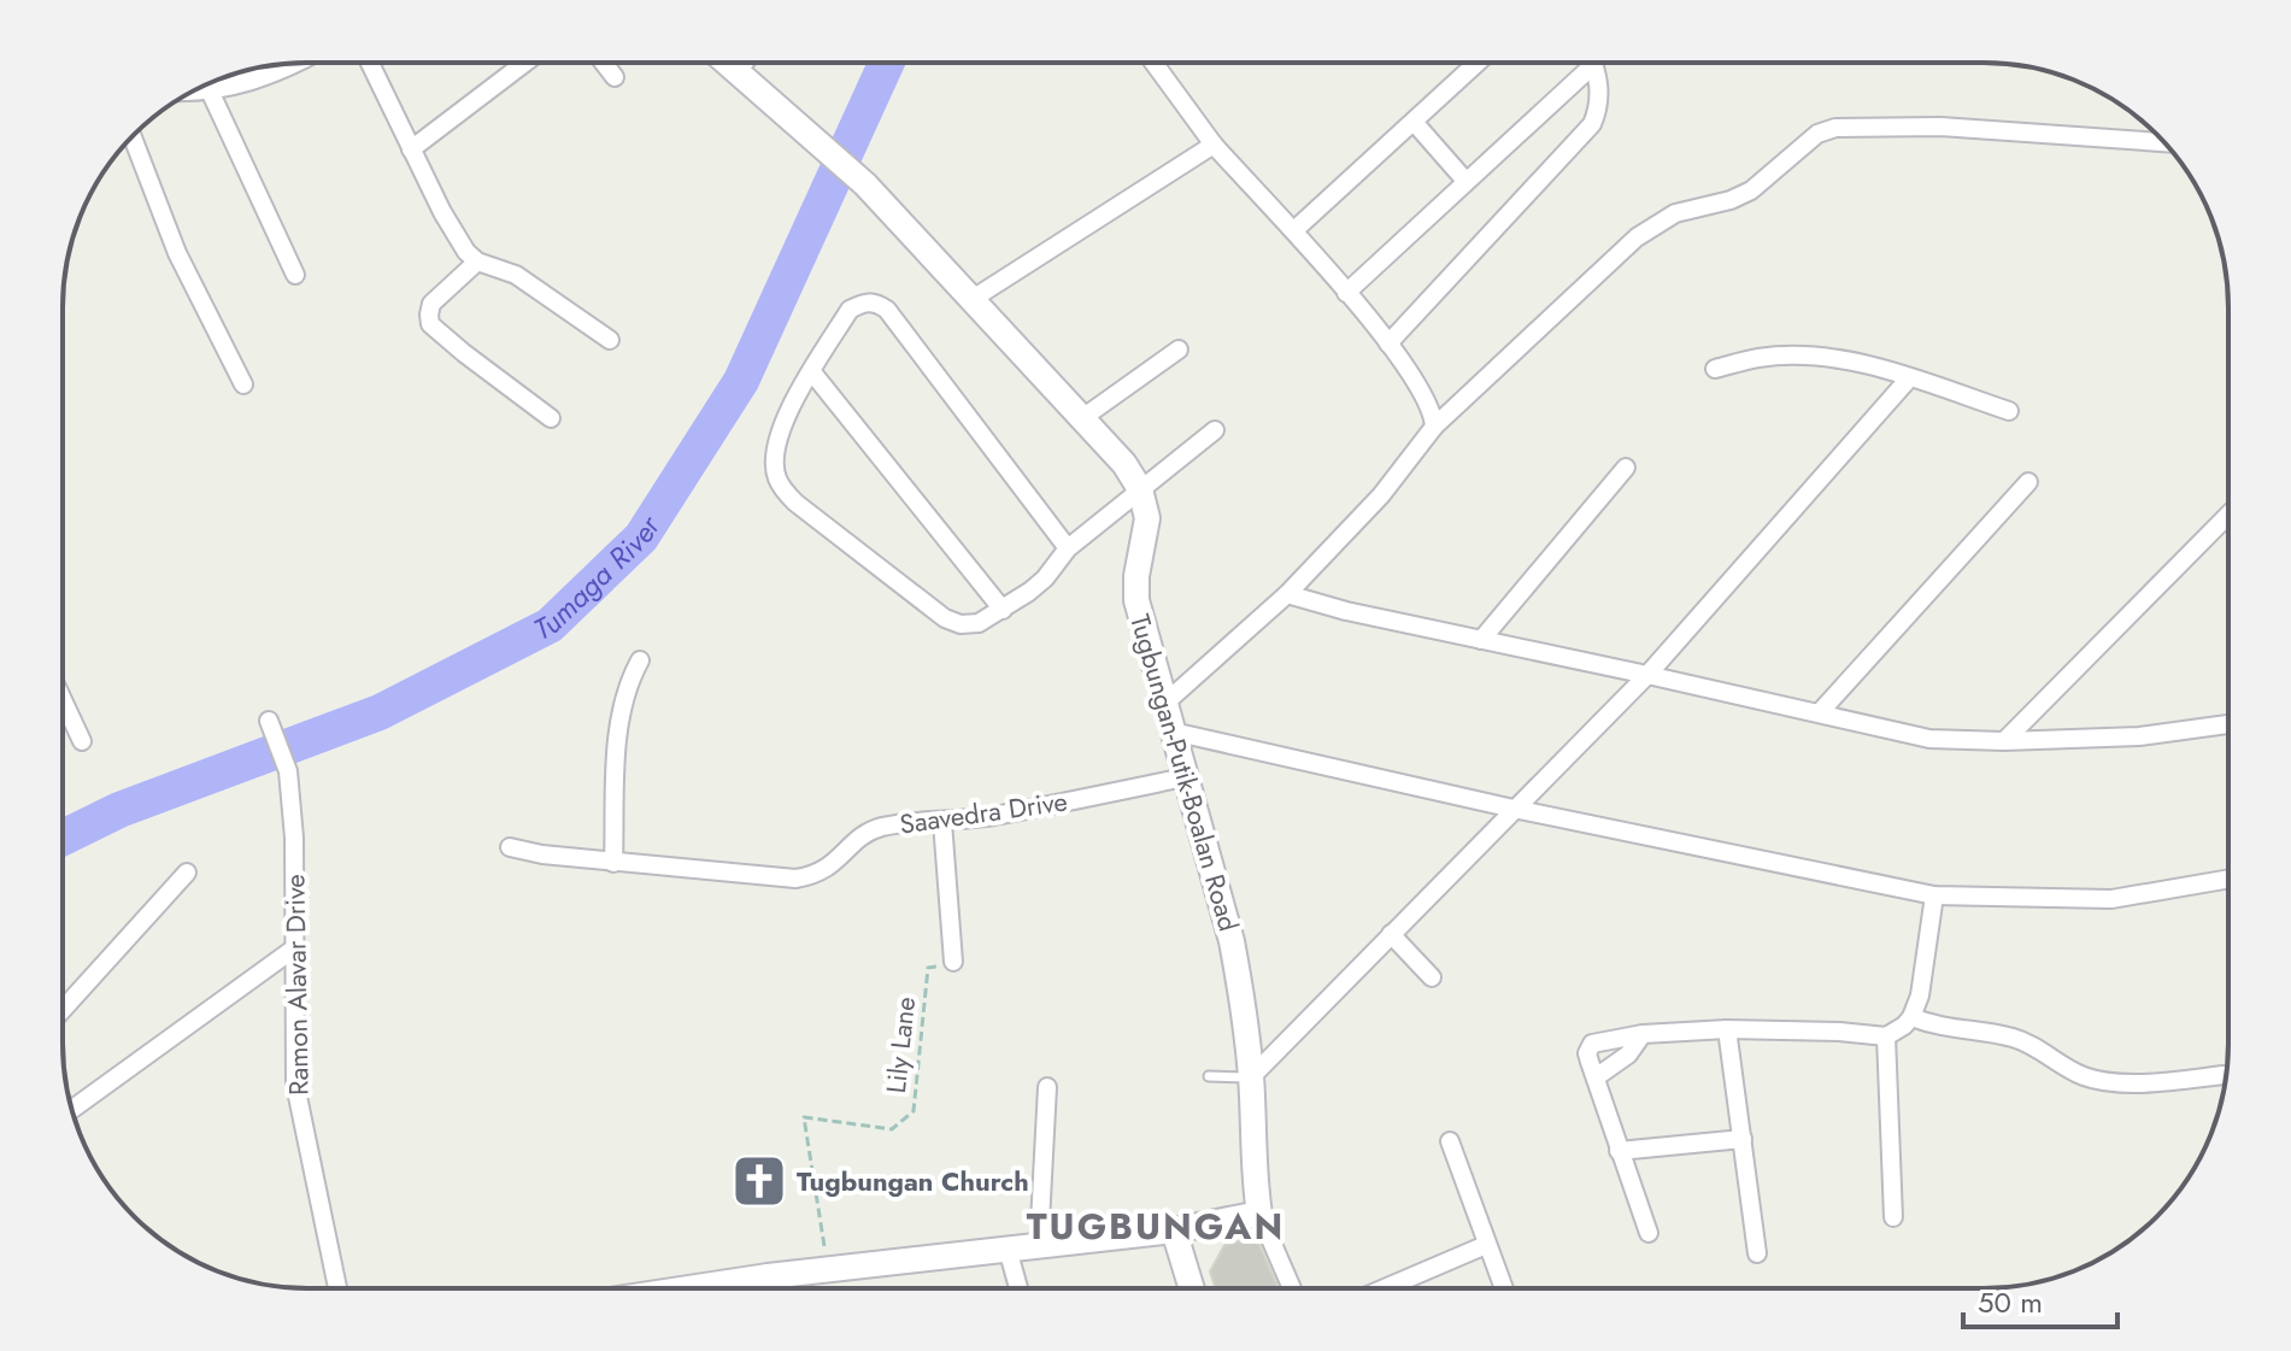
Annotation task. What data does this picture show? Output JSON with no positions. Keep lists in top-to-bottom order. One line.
{"streets":{"main road":["Tugbungan-Putik-Boalan Road"],"street":["Saavedra Drive","Ramon Alavar Drive"],"path":["Lily Lane"]},"crossings":[["Tugbungan-Putik-Boalan Road","Saavedra Drive"]],"districts":["TUGBUNGAN"],"water":["Tumaga River"],"places":{"church":["Tugbungan Church"]},"scale_bar":"50 m"}
